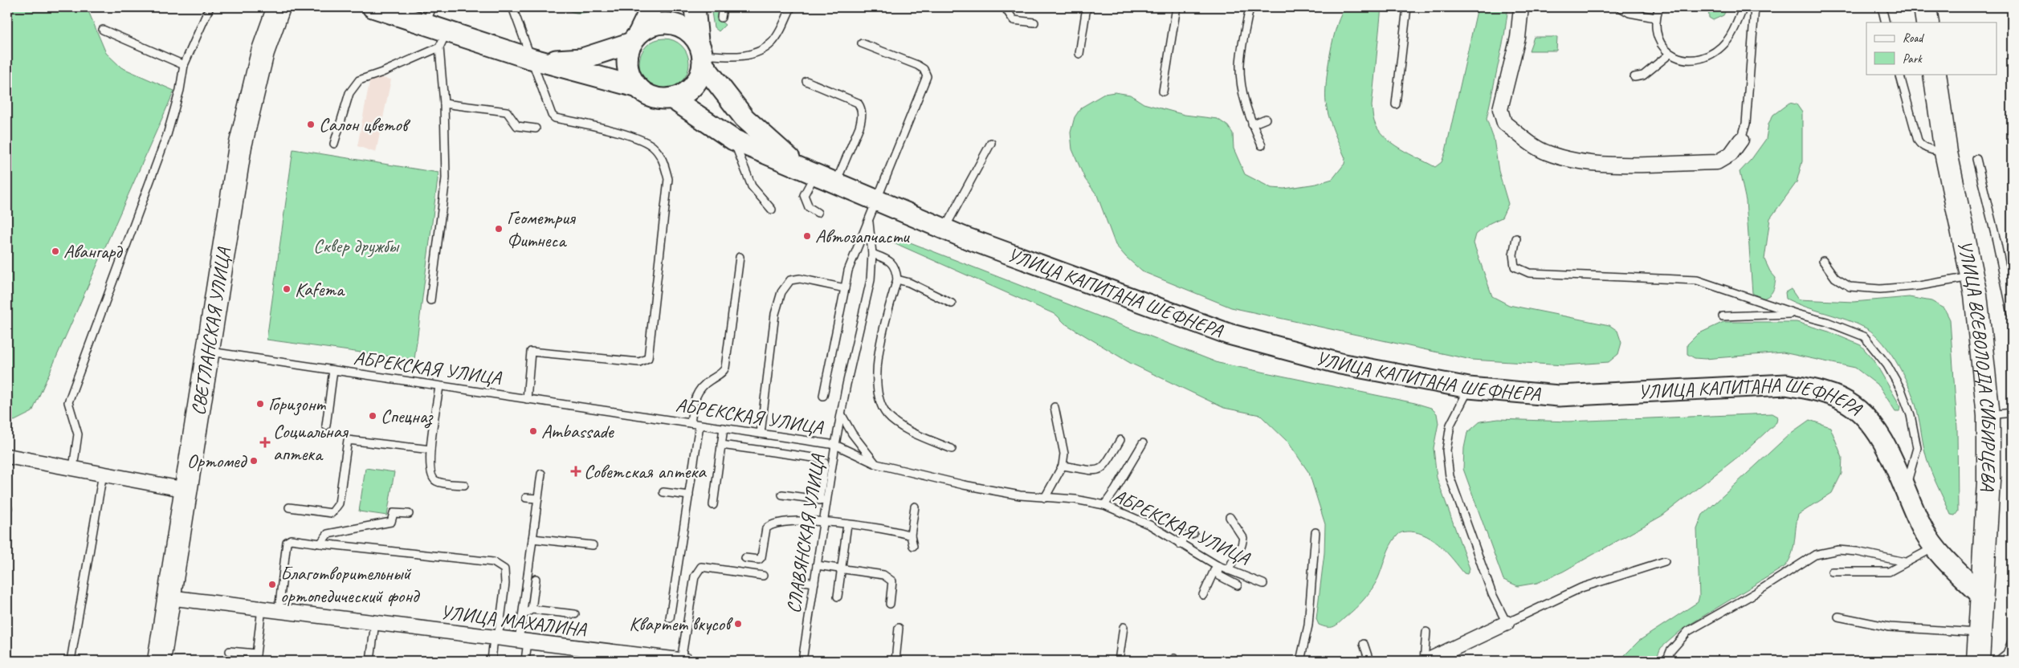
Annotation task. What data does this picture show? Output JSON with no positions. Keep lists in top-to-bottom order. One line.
{"streets":{"main road":["УЛИЦА КАПИТАНА ШЕФНЕРА","СВЕТЛАНСКАЯ УЛИЦА","УЛИЦА ВСЕВОЛОДА СИБИРЦЕВА"],"street":["УЛИЦА МАХАЛИНА"],"lane":["АБРЕКСКАЯ УЛИЦА","СЛАВЯНСКАЯ УЛИЦА"]},"crossings":[["УЛИЦА КАПИТАНА ШЕФНЕРА","УЛИЦА ВСЕВОЛОДА СИБИРЦЕВА"],["УЛИЦА КАПИТАНА ШЕФНЕРА","СЛАВЯНСКАЯ УЛИЦА"],["СВЕТЛАНСКАЯ УЛИЦА","АБРЕКСКАЯ УЛИЦА"],["СВЕТЛАНСКАЯ УЛИЦА","УЛИЦА МАХАЛИНА"],["АБРЕКСКАЯ УЛИЦА","СЛАВЯНСКАЯ УЛИЦА"]],"parks":["Сквер дружбы"],"places":{"other":["Салон цветов","Геометрия Фитнеса","Автозапчасти","Авангард","Kafema","Горизонт","Спецназ","Ambassade","Ортомед","Благотворительный ортопедический фонд","Квартет вкусов"],"health":["Социальная аптека","Советская аптека"]},"legend":["Road","Park"]}
